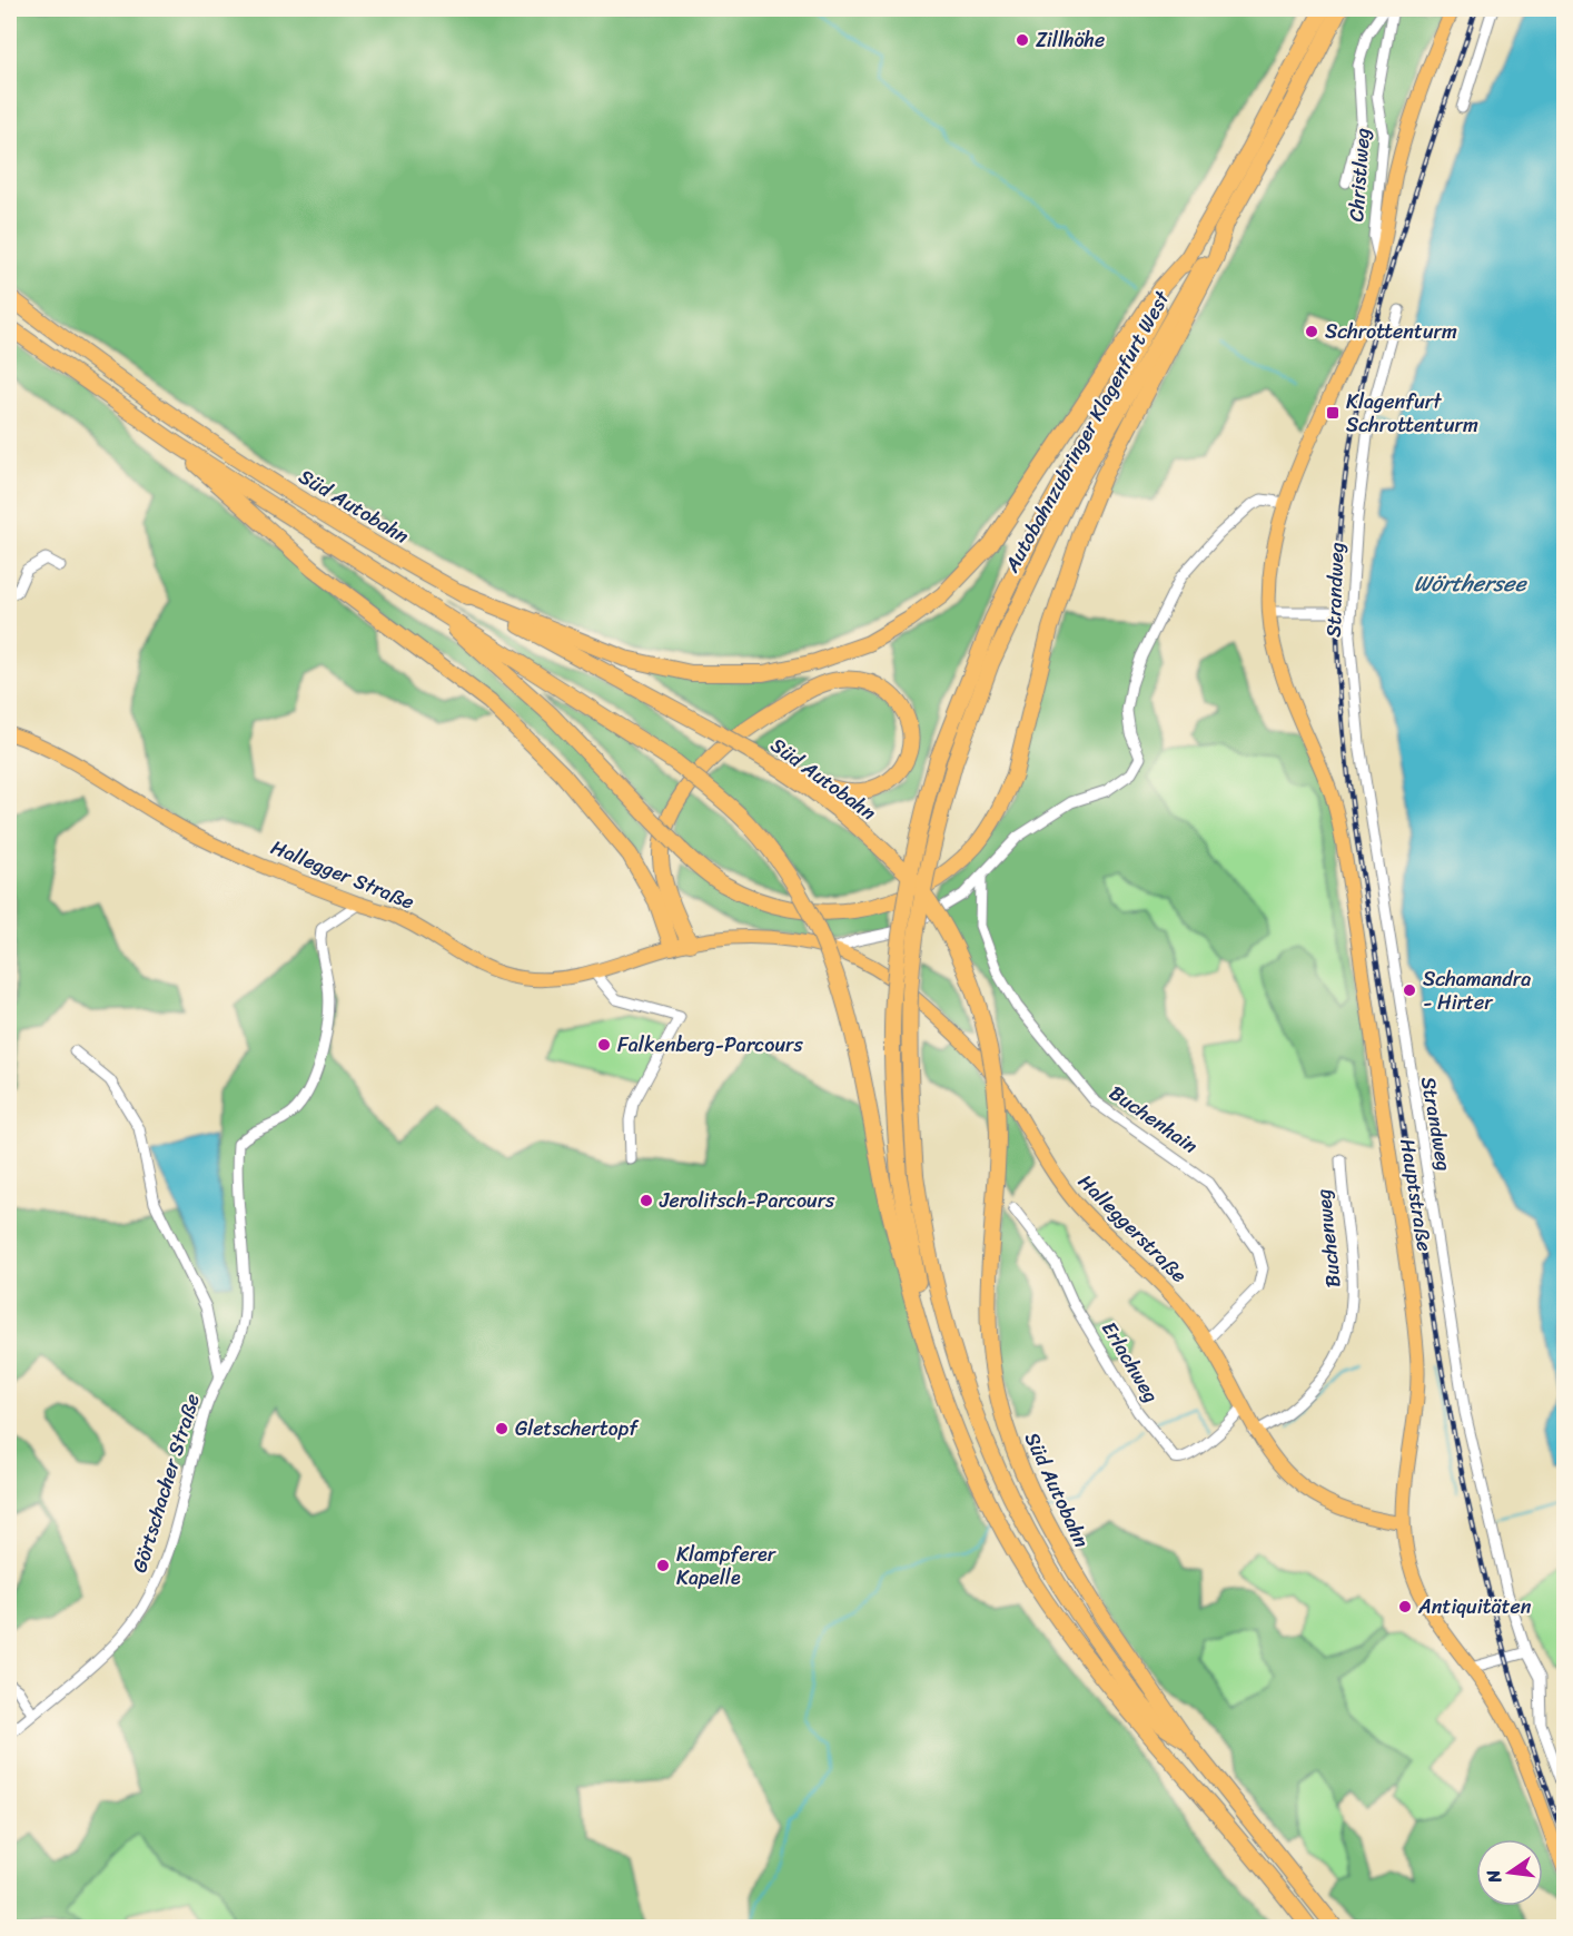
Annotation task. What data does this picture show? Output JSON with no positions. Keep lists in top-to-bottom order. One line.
{"streets":{"highway":["Autobahnzubringer Klagenfurt West","Süd Autobahn"],"main road":["Hallegger Straße","Hauptstraße","Halleggerstraße"],"street":["Christlweg","Strandweg","Buchenhain","Buchenweg","Erlachweg","Görtschacher Straße"]},"crossings":[["Christlweg","Hauptstraße"],["Autobahnzubringer Klagenfurt West","Süd Autobahn"],["Hallegger Straße","Halleggerstraße"],["Hallegger Straße","Görtschacher Straße"],["Buchenhain","Halleggerstraße"],["Hauptstraße","Halleggerstraße"],["Halleggerstraße","Buchenweg"],["Halleggerstraße","Erlachweg"]],"water":["Wörthersee"],"places":{"other":["Zillhöhe","Schrottenturm","Schamandra - Hirter","Falkenberg-Parcours","Jerolitsch-Parcours","Gletschertopf","Klampferer Kapelle","Antiquitäten"],"transit":["Klagenfurt Schrottenturm"]},"north":"left"}
